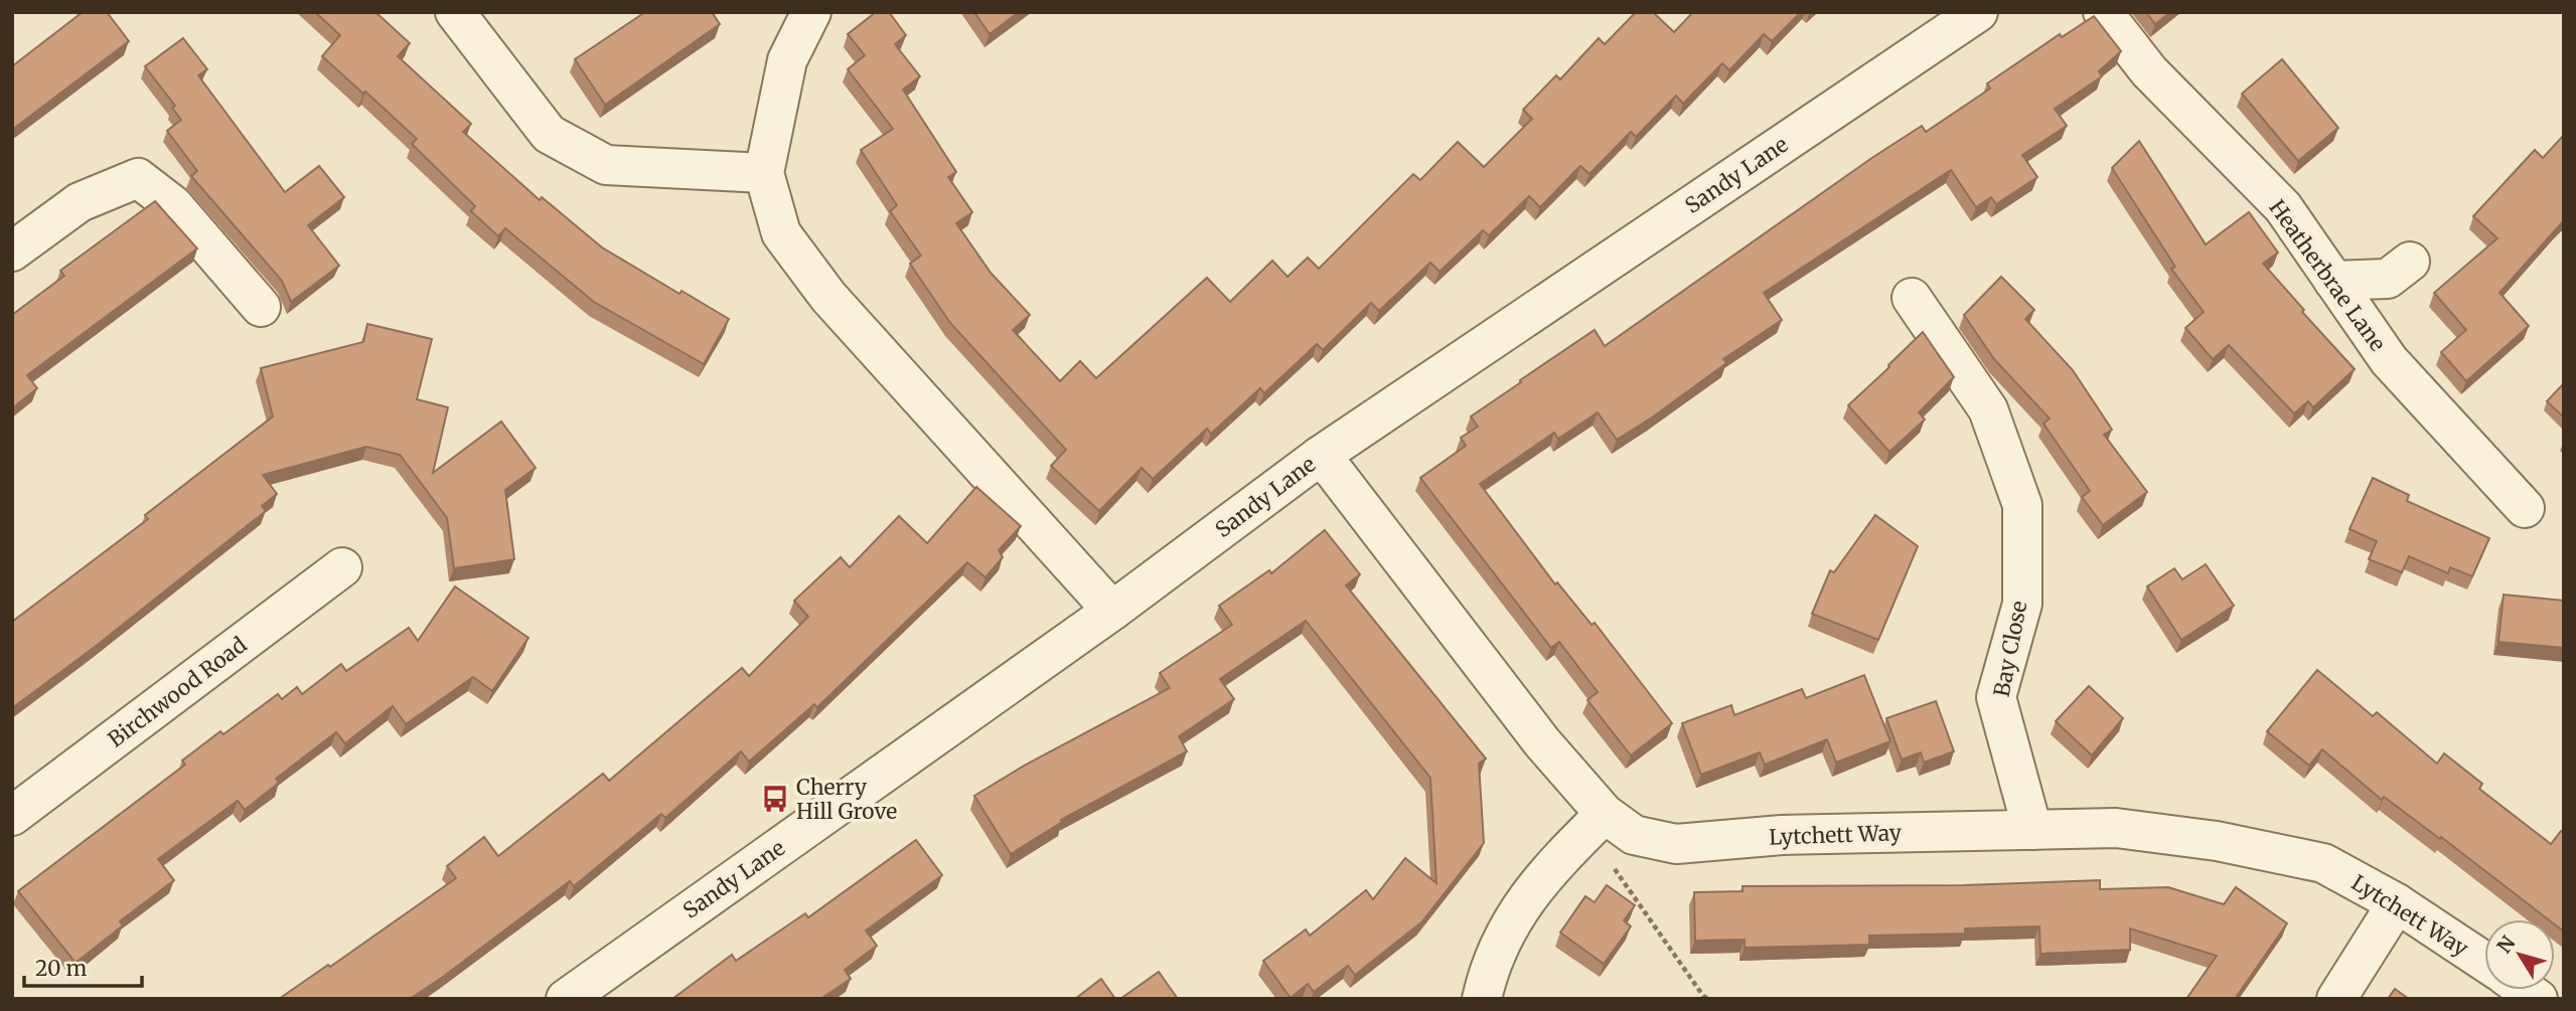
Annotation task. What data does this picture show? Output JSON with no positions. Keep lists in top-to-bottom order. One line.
{"streets":{"street":["Sandy Lane","Heatherbrae Lane","Bay Close","Birchwood Road","Lytchett Way"]},"crossings":[["Sandy Lane","Lytchett Way"],["Bay Close","Lytchett Way"]],"places":{"bus stop":["Cherry Hill Grove"]},"scale_bar":"20 m","north":"top left"}
